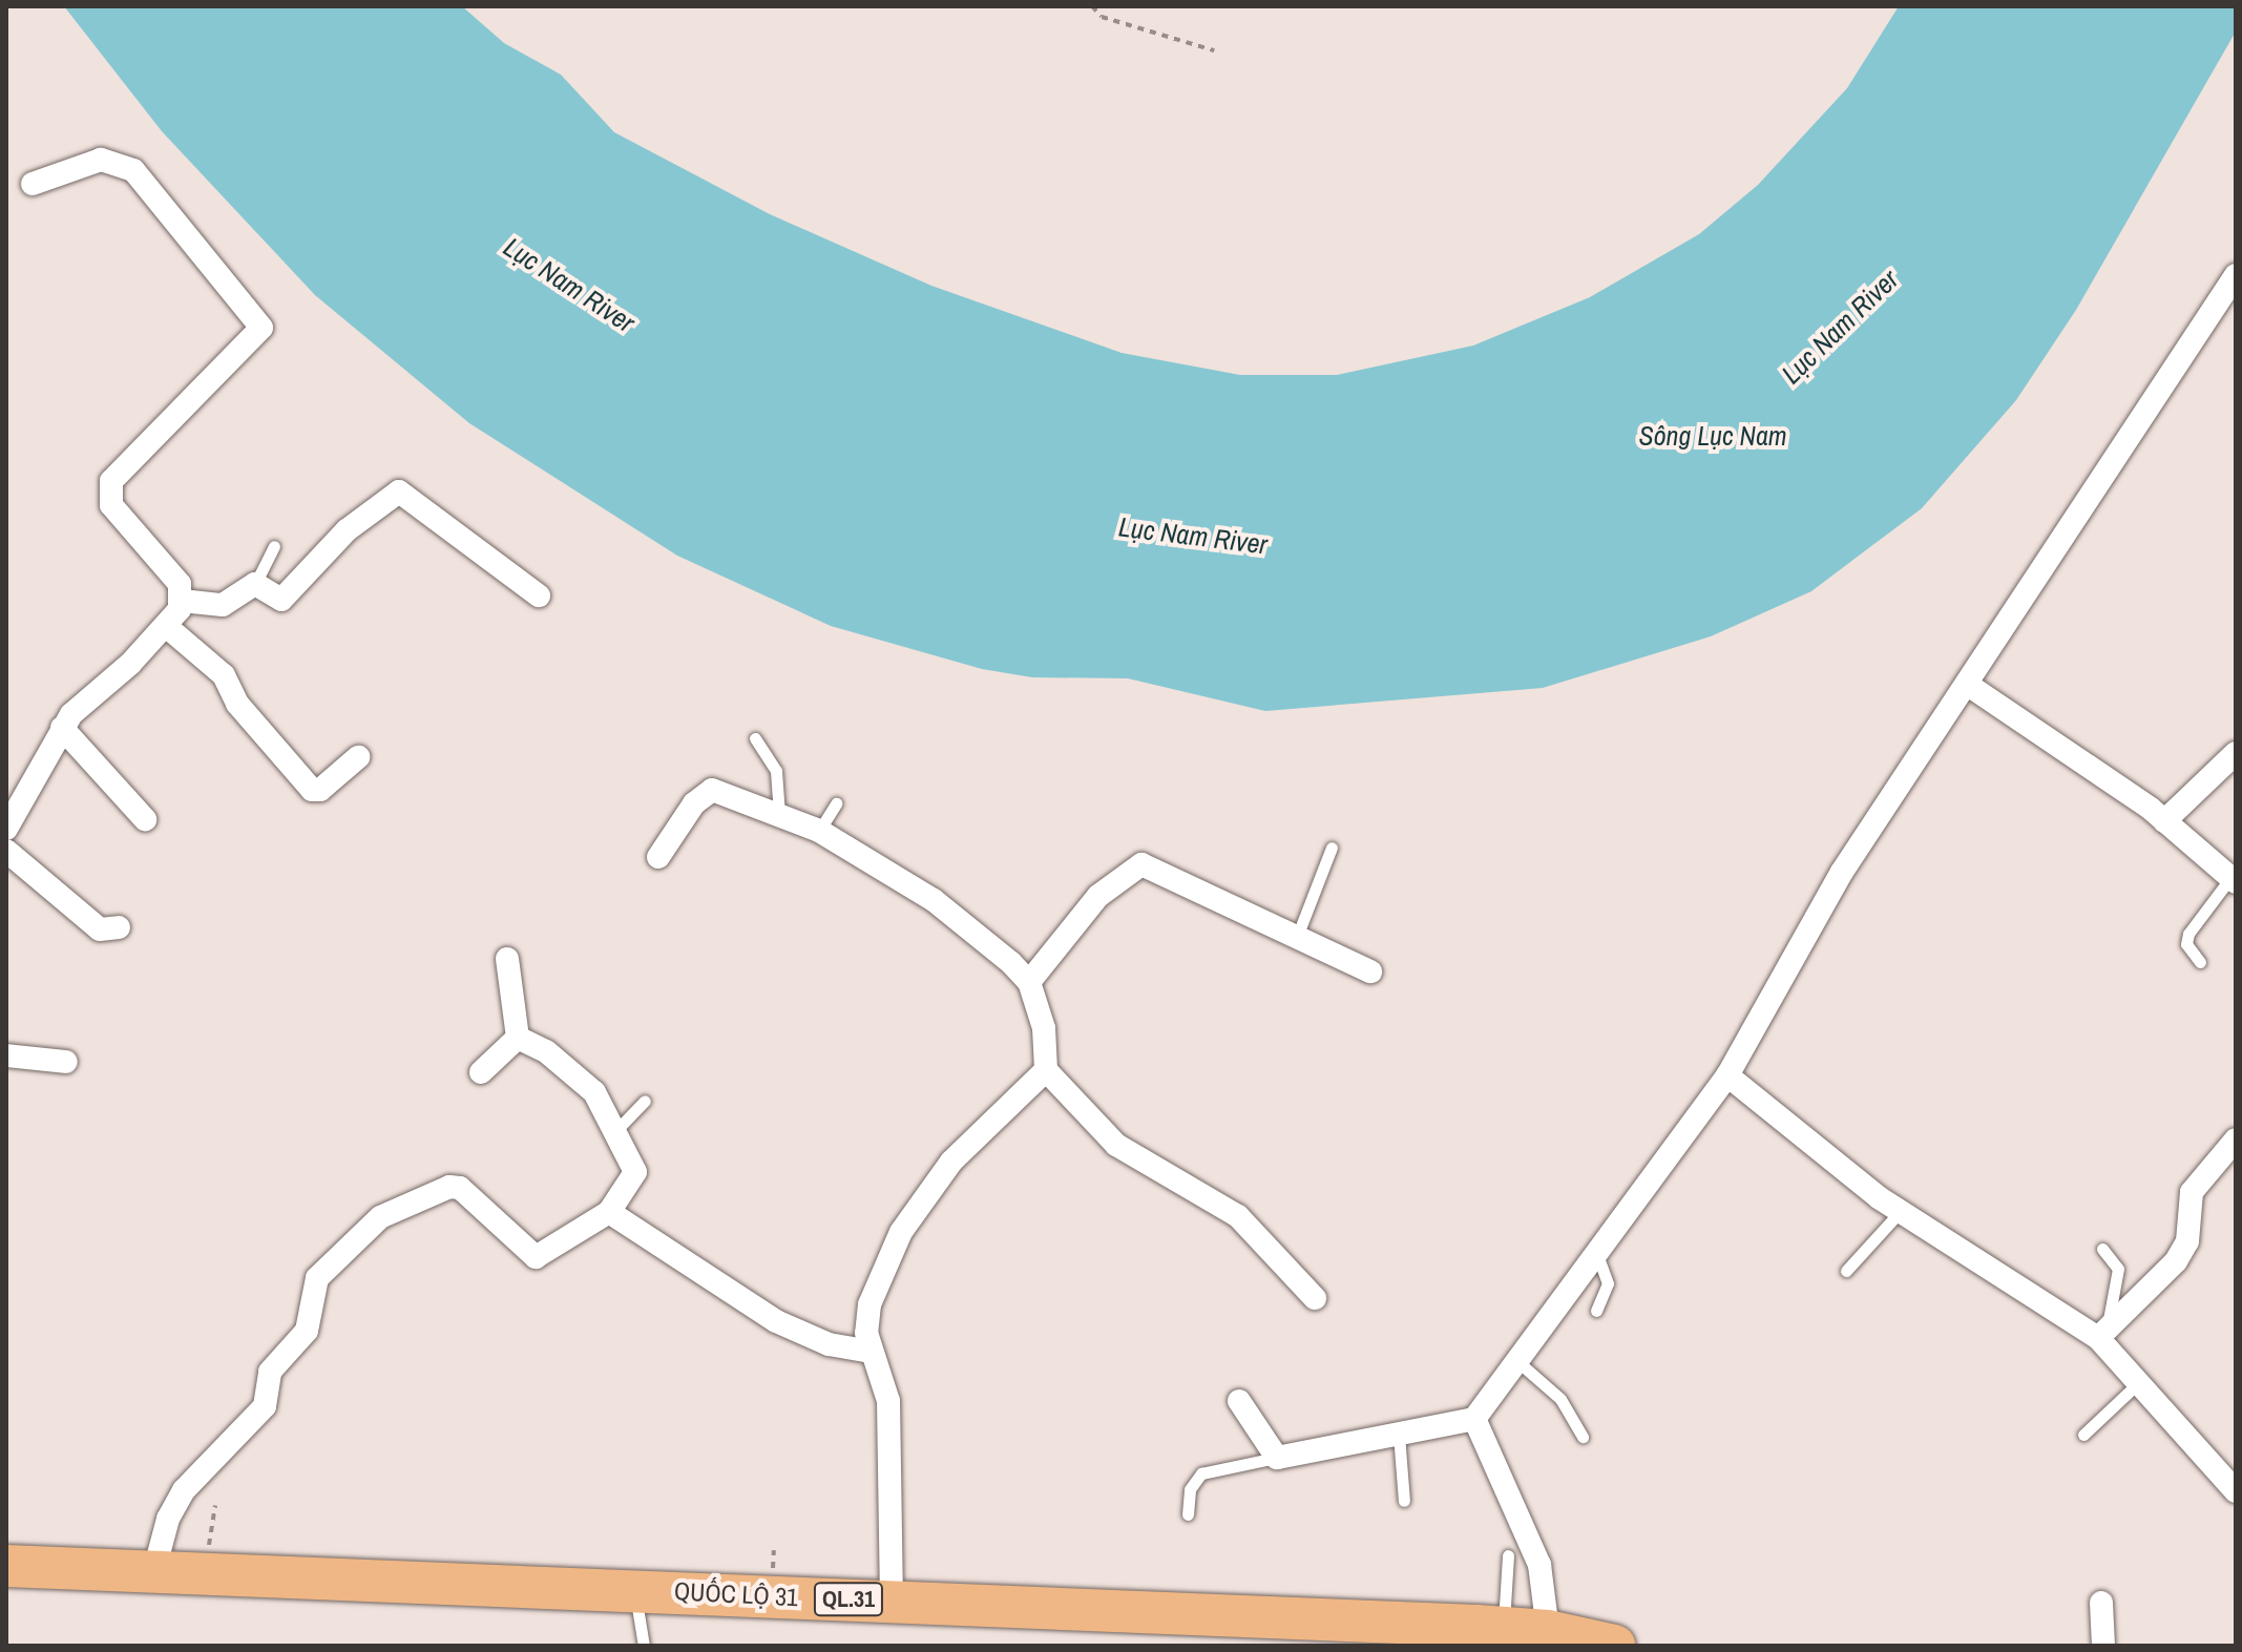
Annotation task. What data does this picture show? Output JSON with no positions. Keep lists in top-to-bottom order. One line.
{"streets":{"highway":["QUỐC LỘ 31","QL.31"]},"water":["Lục Nam River","Sông Lục Nam"]}
